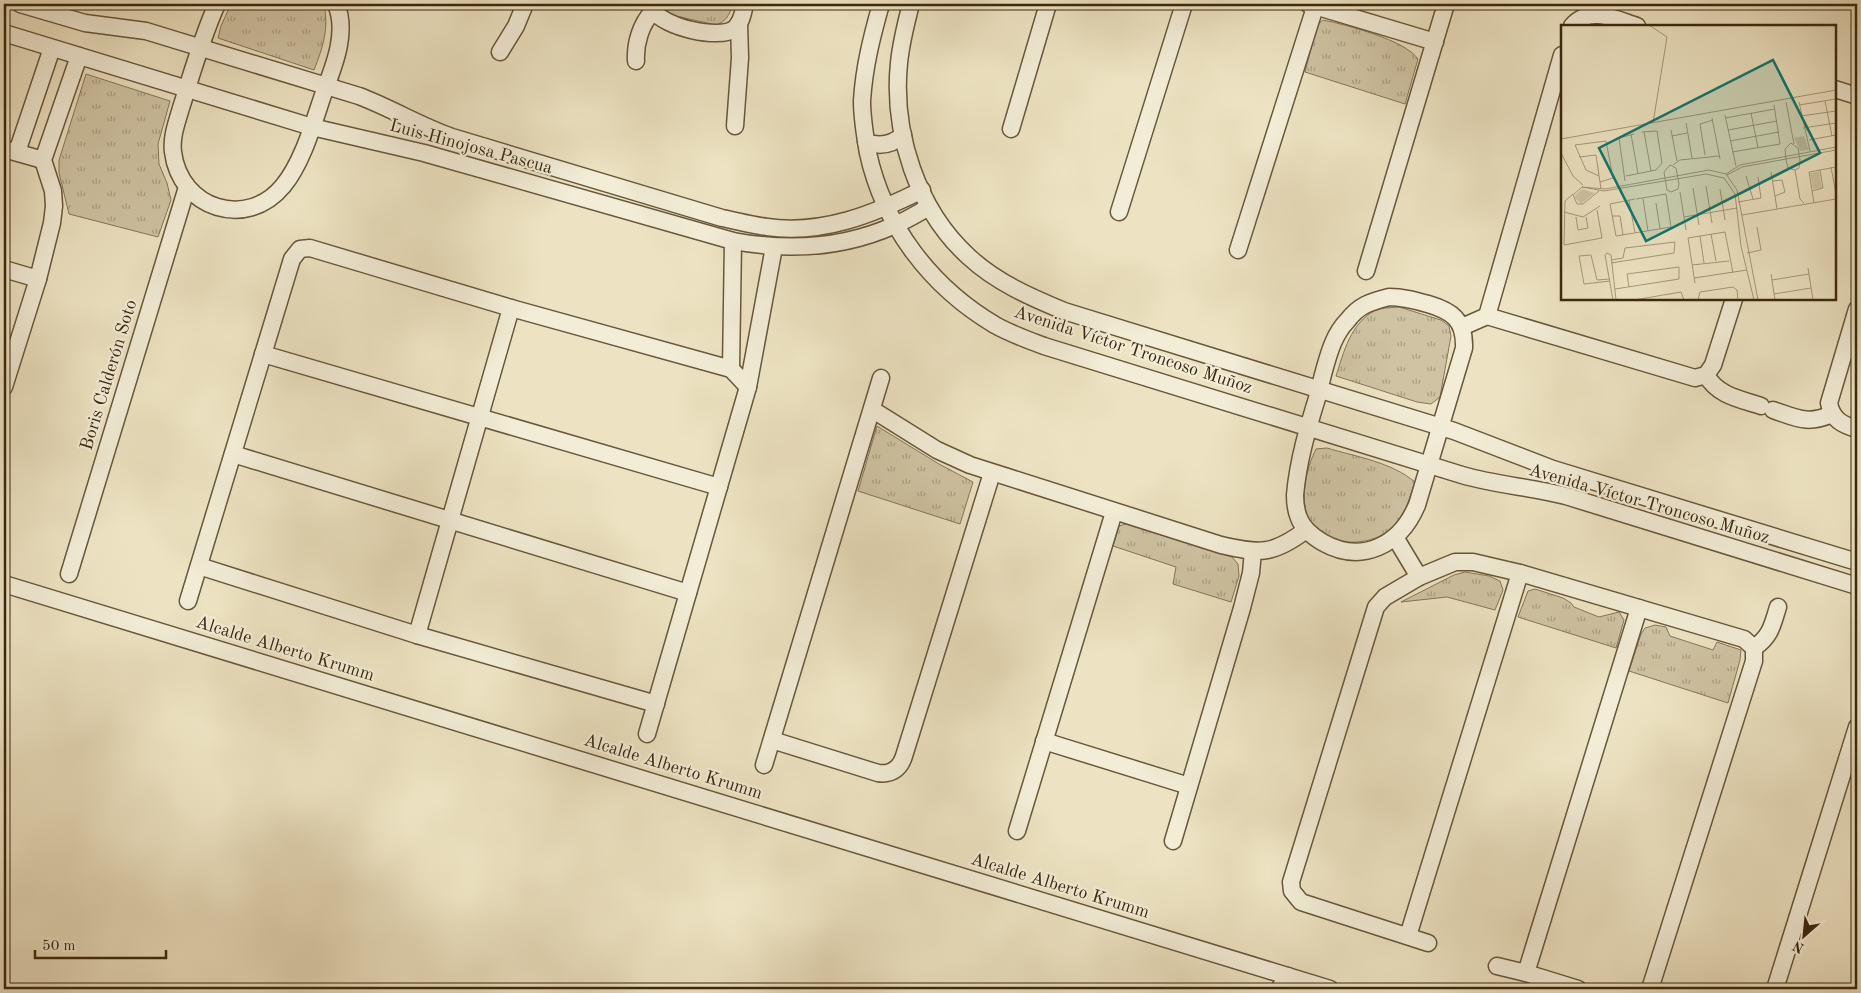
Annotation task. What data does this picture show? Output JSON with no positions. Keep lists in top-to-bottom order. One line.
{"streets":{"street":["Luis Hinojosa Pascua","Avenida Víctor Troncoso Muñoz","Boris Calderón Soto","Alcalde Alberto Krumm"]},"crossings":[["Luis Hinojosa Pascua","Avenida Víctor Troncoso Muñoz"]],"scale_bar":"50 m","north":"bottom left"}
